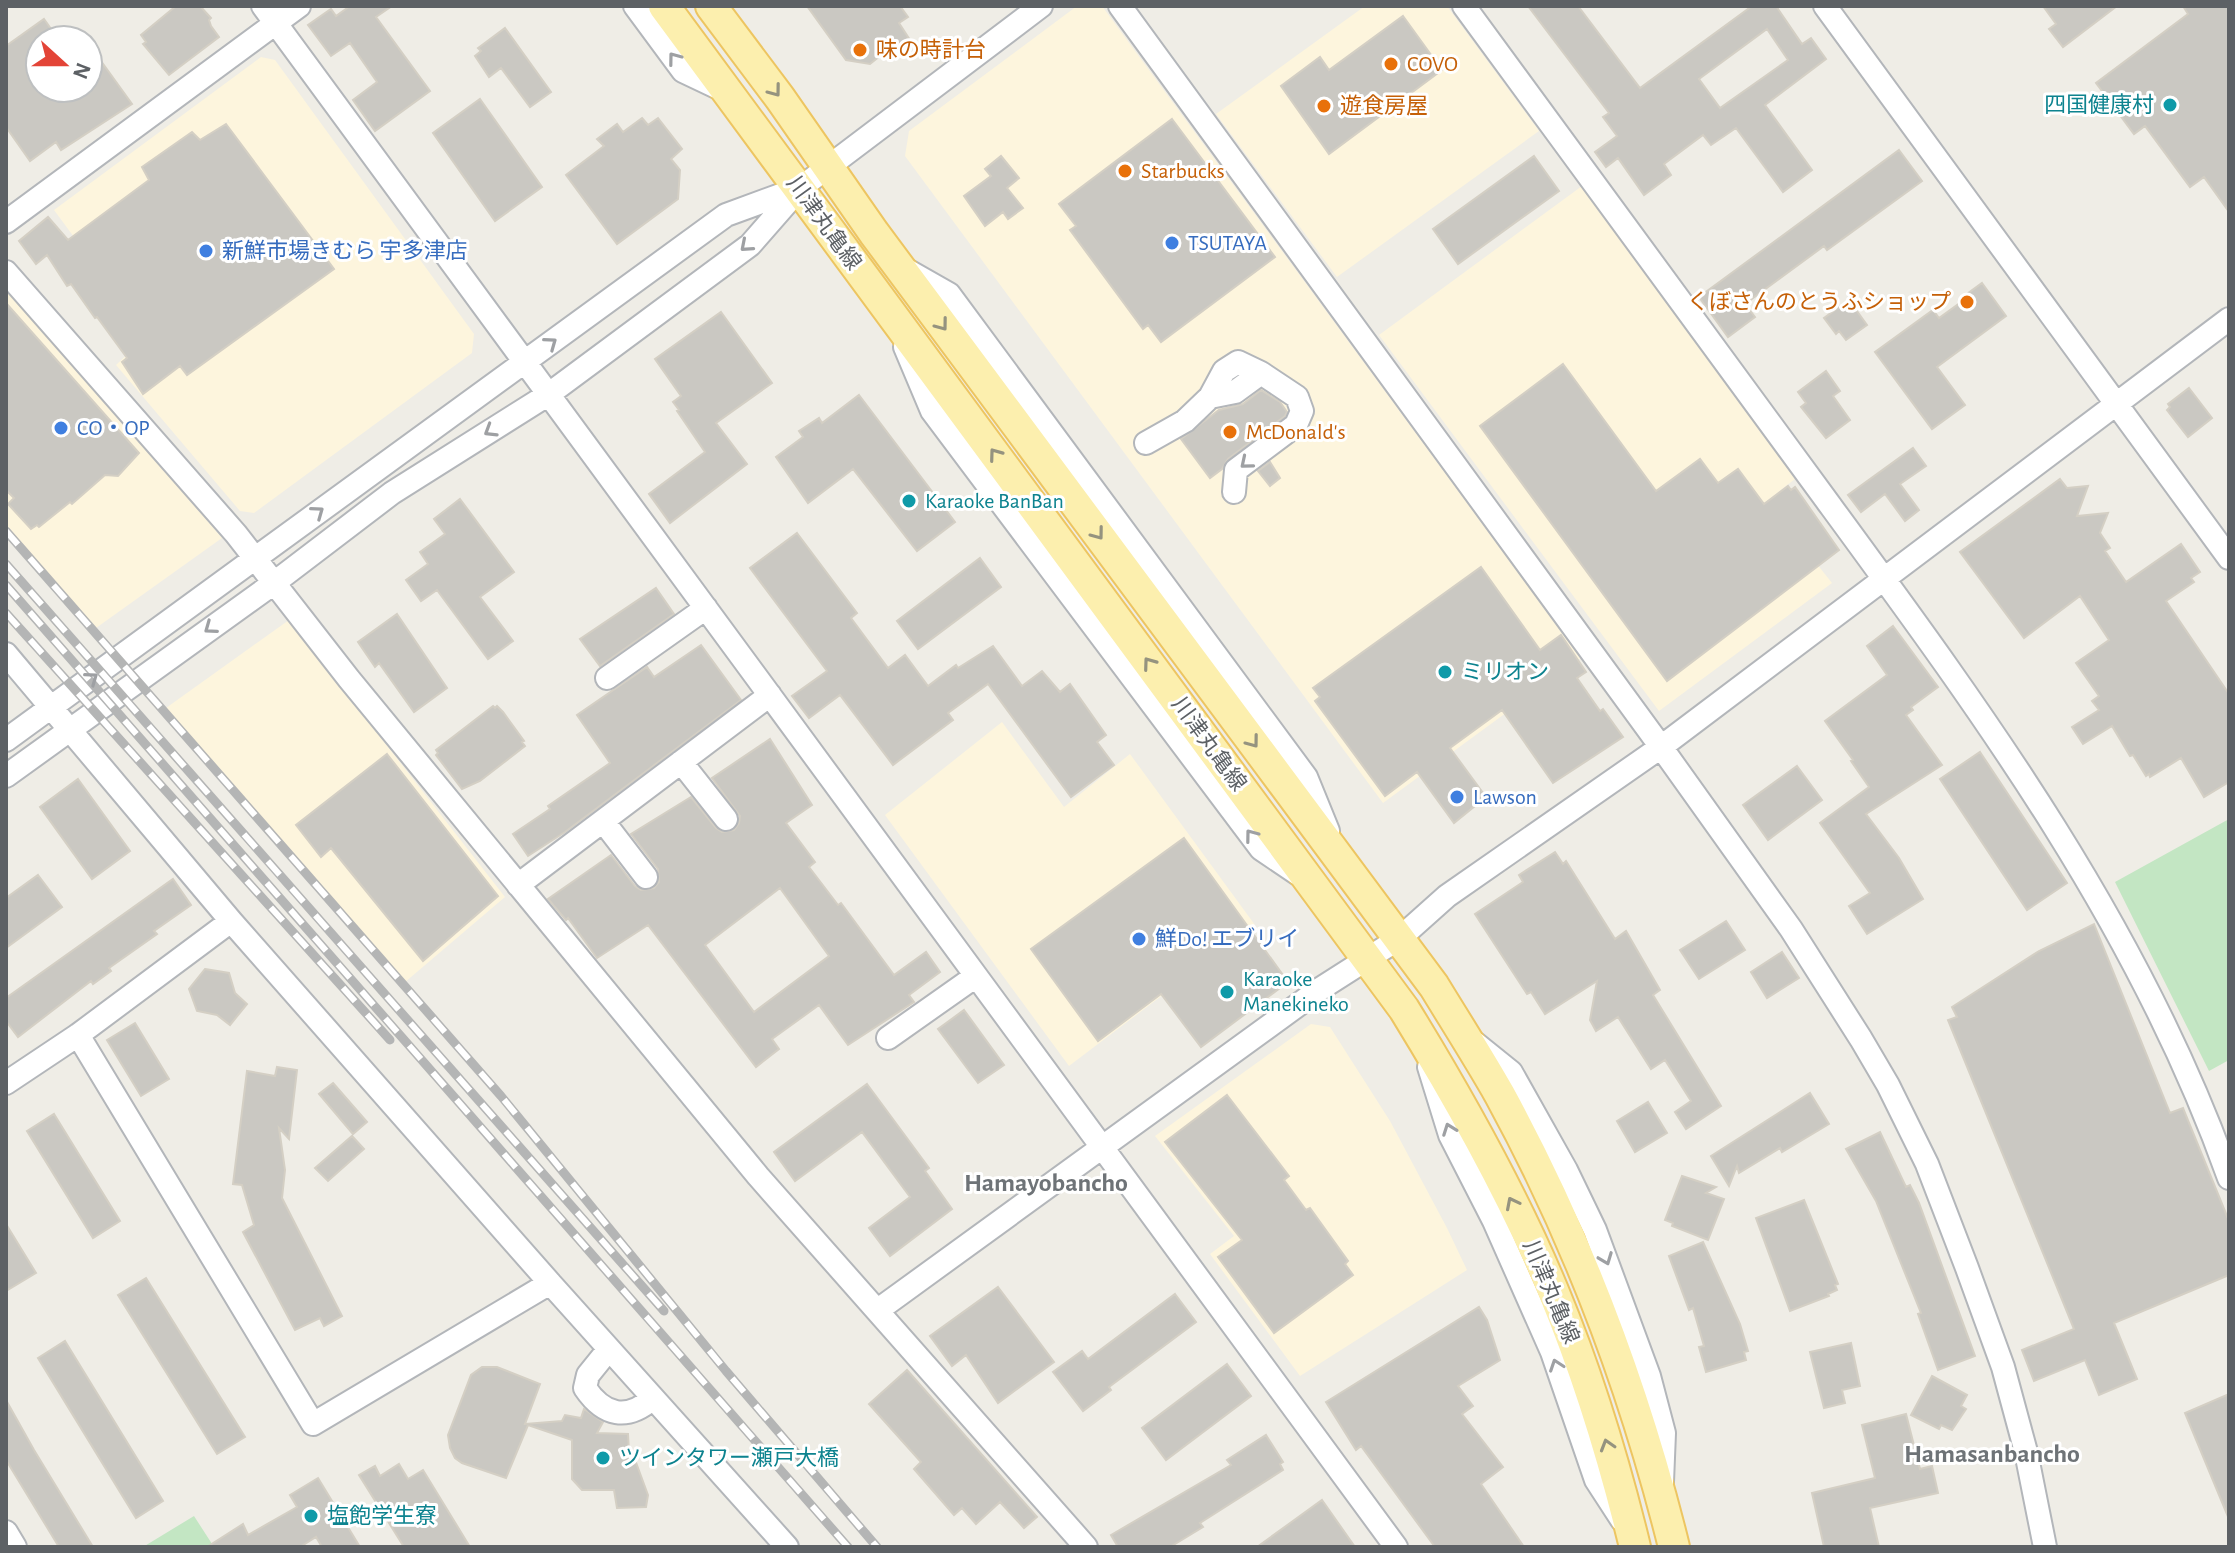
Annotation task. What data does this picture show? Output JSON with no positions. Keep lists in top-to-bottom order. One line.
{"streets":{"main road":["川津丸亀線"]},"districts":["Hamayobancho","Hamasanbancho"],"places":["味の時計台","COVO","四国健康村","遊食房屋","Starbucks","TSUTAYA","新鮮市場きむら 宇多津店","くぼさんのとうふショップ","CO・OP","McDonald's","Karaoke BanBan","ミリオン","Lawson","鮮Do! エブリイ","Karaoke Manekineko","ツインタワー瀬戸大橋","塩飽学生寮"],"north":"right"}
